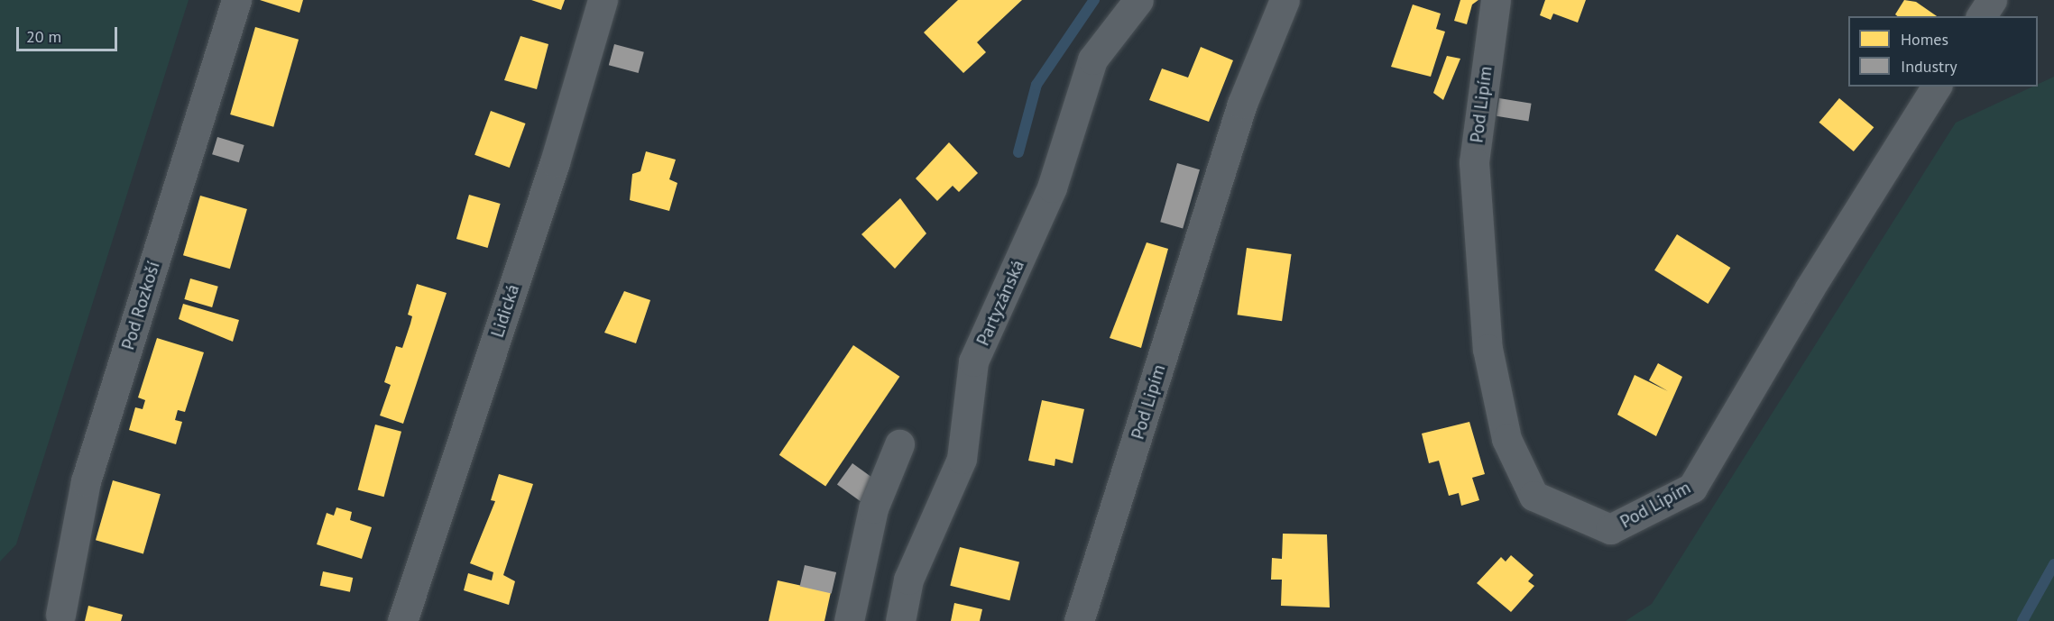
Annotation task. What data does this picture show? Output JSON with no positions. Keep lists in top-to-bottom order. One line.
{"streets":{"street":["Pod Lipím","Partyzánská","Pod Rozkoší","Lidická"]},"legend":["Homes","Industry"],"scale_bar":"20 m"}
